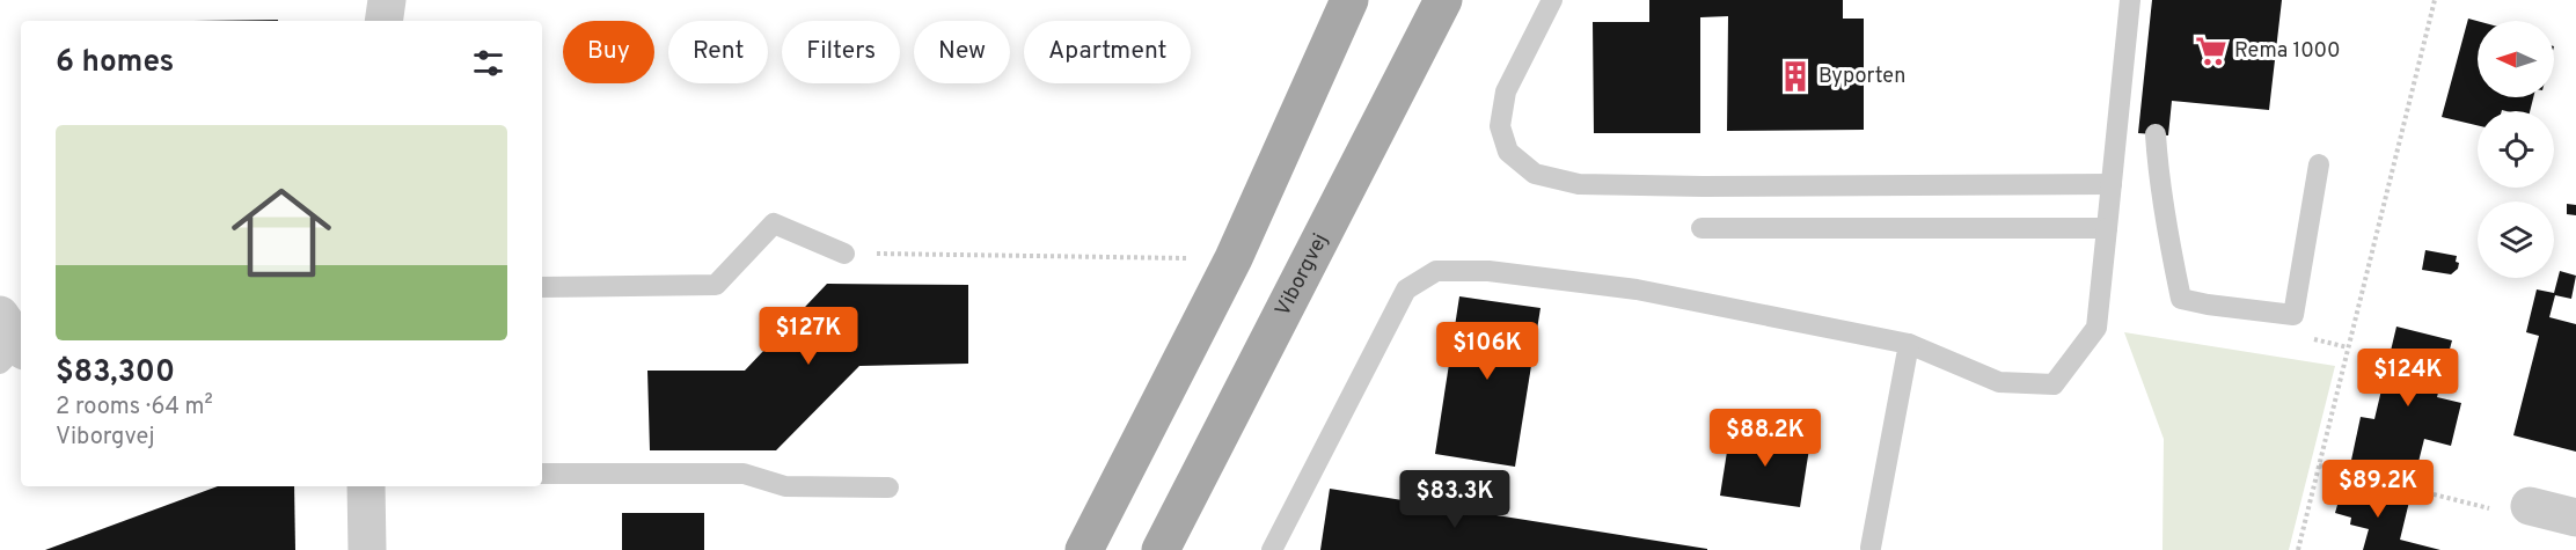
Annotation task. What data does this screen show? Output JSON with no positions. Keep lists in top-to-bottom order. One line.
{"streets":{"main road":["Viborgvej"]},"places":{"supermarket":["Rema 1000"],"building":["Byporten"]},"north":"left","page":{"chip":["Buy","Rent","Filters","New","Apartment"],"heading":"6 homes","list":[{"name":"$83,300","note":"2 rooms · 64 m² · Viborgvej"}],"price":["$127K","$106K","$124K","$88.2K","$89.2K","$83.3K"]}}
